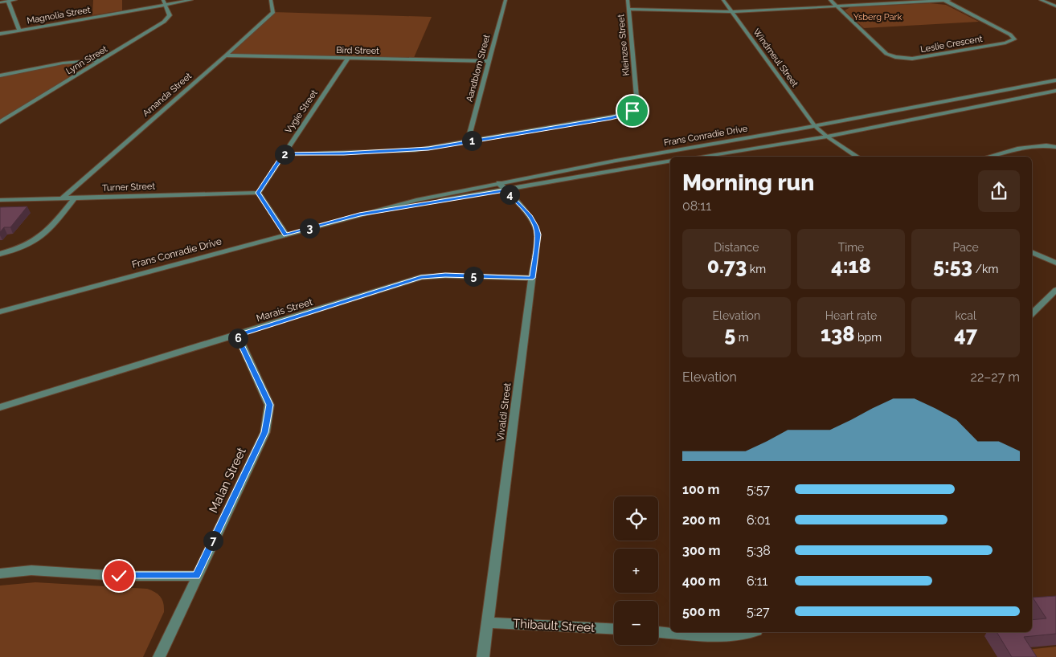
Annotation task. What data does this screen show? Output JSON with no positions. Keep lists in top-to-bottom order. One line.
{"streets":{"street":["Magnolia Street","Leslie Crescent","Kleinzee Street","Bird Street","Windmeul Street","Lynn Street","Aandblom Street","Amanda Street","Vygie Street","Frans Conradie Drive","Turner Street","Marais Street","Vivaldi Street","Malan Street","Thibault Street"]},"crossings":[["Magnolia Street","Lynn Street"],["Kleinzee Street","Aandblom Street"],["Bird Street","Aandblom Street"],["Bird Street","Amanda Street"],["Bird Street","Vygie Street"],["Windmeul Street","Frans Conradie Drive"],["Amanda Street","Turner Street"],["Vygie Street","Turner Street"],["Frans Conradie Drive","Vivaldi Street"],["Marais Street","Vivaldi Street"],["Marais Street","Malan Street"],["Vivaldi Street","Thibault Street"]],"parks":["Ysberg Park"],"page":{"pins":["1","2","4","3","5","6","7"],"heading":["Morning run","08:11"],"stats":[["Distance","0.73 km"],["Time","4:18"],["Pace","5:53 /km"],["Elevation","5 m"],["Heart rate","138 bpm"],["kcal","47"]],"chart":["Elevation","22–27 m"],"list":[{"name":"100 m","note":"5:57"},{"name":"200 m","note":"6:01"},{"name":"300 m","note":"5:38"},{"name":"400 m","note":"6:11"},{"name":"500 m","note":"5:27"}],"map_buttons":["+","−"]}}
